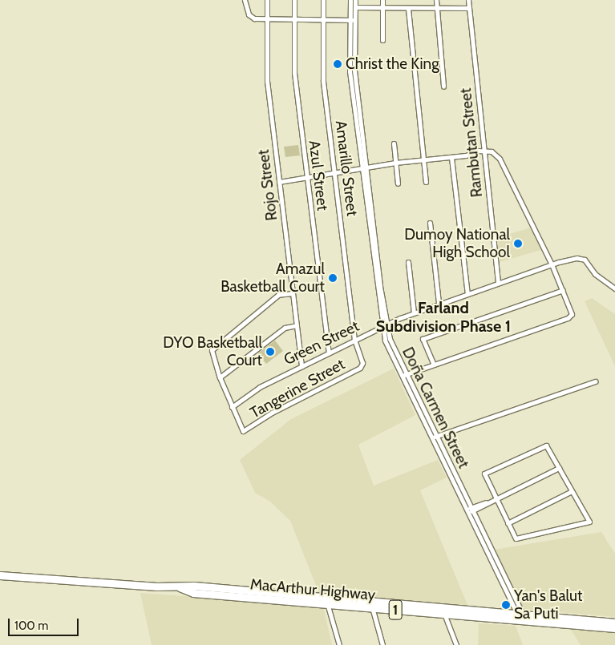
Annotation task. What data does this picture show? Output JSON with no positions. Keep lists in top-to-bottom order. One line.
{"streets":{"highway":["MacArthur Highway","1"],"street":["Rambutan Street","Amarillo Street","Azul Street","Rojo Street","Green Street","Tangerine Street","Doña Carmen Street"]},"crossings":[["Rambutan Street","Green Street"],["Amarillo Street","Green Street"],["Amarillo Street","Tangerine Street"],["Azul Street","Green Street"],["Rojo Street","Green Street"],["Green Street","Tangerine Street"],["Green Street","Doña Carmen Street"],["Doña Carmen Street","MacArthur Highway"]],"districts":["Farland Subdivision Phase 1"],"places":["Christ the King","Dumoy National High School","Amazul Basketball Court","DYO Basketball Court","Yan's Balut Sa Puti"],"scale_bar":"100 m"}
